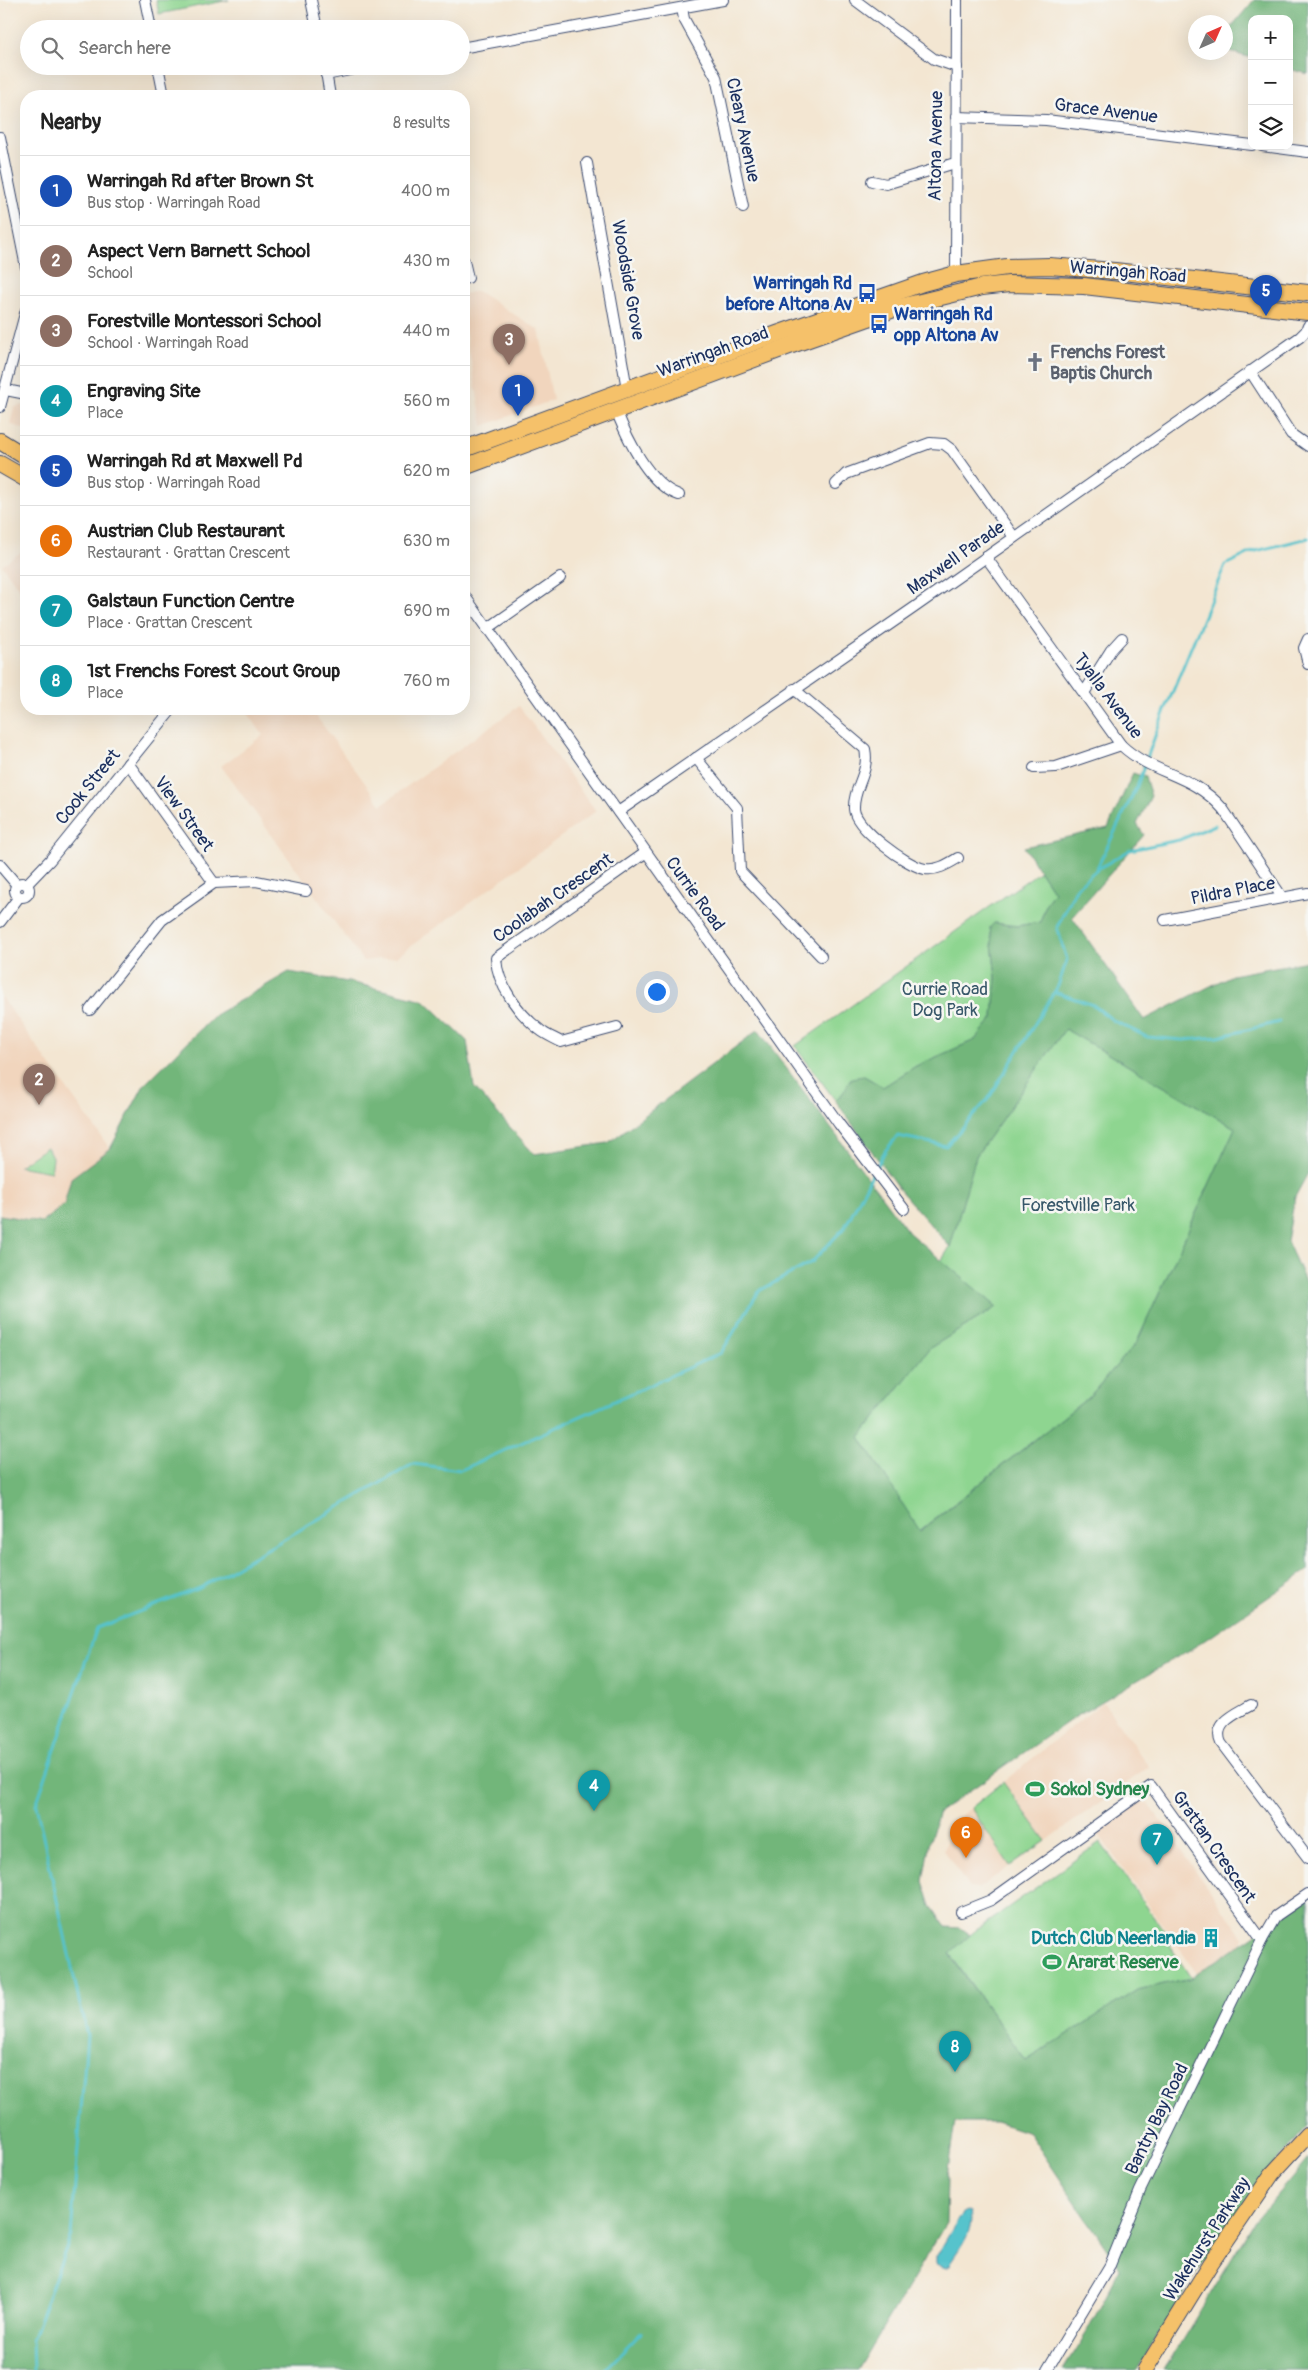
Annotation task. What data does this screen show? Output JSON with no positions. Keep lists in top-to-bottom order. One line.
{"streets":{"highway":["Altona Avenue","Warringah Road"],"main road":["Wakehurst Parkway"],"street":["Grace Avenue","Cleary Avenue","Woodside Grove","Maxwell Parade","Tyalla Avenue","Cook Street","View Street","Pildra Place","Currie Road","Coolabah Crescent","Grattan Crescent","Bantry Bay Road"]},"crossings":[["Grace Avenue","Altona Avenue"],["Altona Avenue","Warringah Road"],["Warringah Road","Woodside Grove"],["Maxwell Parade","Tyalla Avenue"],["Maxwell Parade","Currie Road"],["Tyalla Avenue","Pildra Place"],["Cook Street","View Street"],["Currie Road","Coolabah Crescent"],["Grattan Crescent","Bantry Bay Road"]],"parks":["Currie Road Dog Park","Forestville Park"],"places":{"bus stop":["Warringah Rd before Altona Av","Warringah Rd opp Altona Av"],"church":["Frenchs Forest Baptis Church"],"sports":["Sokol Sydney","Ararat Reserve"],"building":["Dutch Club Neerlandia"]},"north":"top right","page":{"map_buttons":["+","−"],"search":"Search here","heading":["Nearby","8 results"],"list":[{"mark":"1","name":"Warringah Rd after Brown St","note":"Bus stop · Warringah Road","value":"400 m"},{"mark":"2","name":"Aspect Vern Barnett School","note":"School","value":"430 m"},{"mark":"3","name":"Forestville Montessori School","note":"School · Warringah Road","value":"440 m"},{"mark":"4","name":"Engraving Site","note":"Place","value":"560 m"},{"mark":"5","name":"Warringah Rd at Maxwell Pd","note":"Bus stop · Warringah Road","value":"620 m"},{"mark":"6","name":"Austrian Club Restaurant","note":"Restaurant · Grattan Crescent","value":"630 m"},{"mark":"7","name":"Galstaun Function Centre","note":"Place · Grattan Crescent","value":"690 m"},{"mark":"8","name":"1st Frenchs Forest Scout Group","note":"Place","value":"760 m"}],"pins":["5","3","1","2","4","6","7","8"]}}
